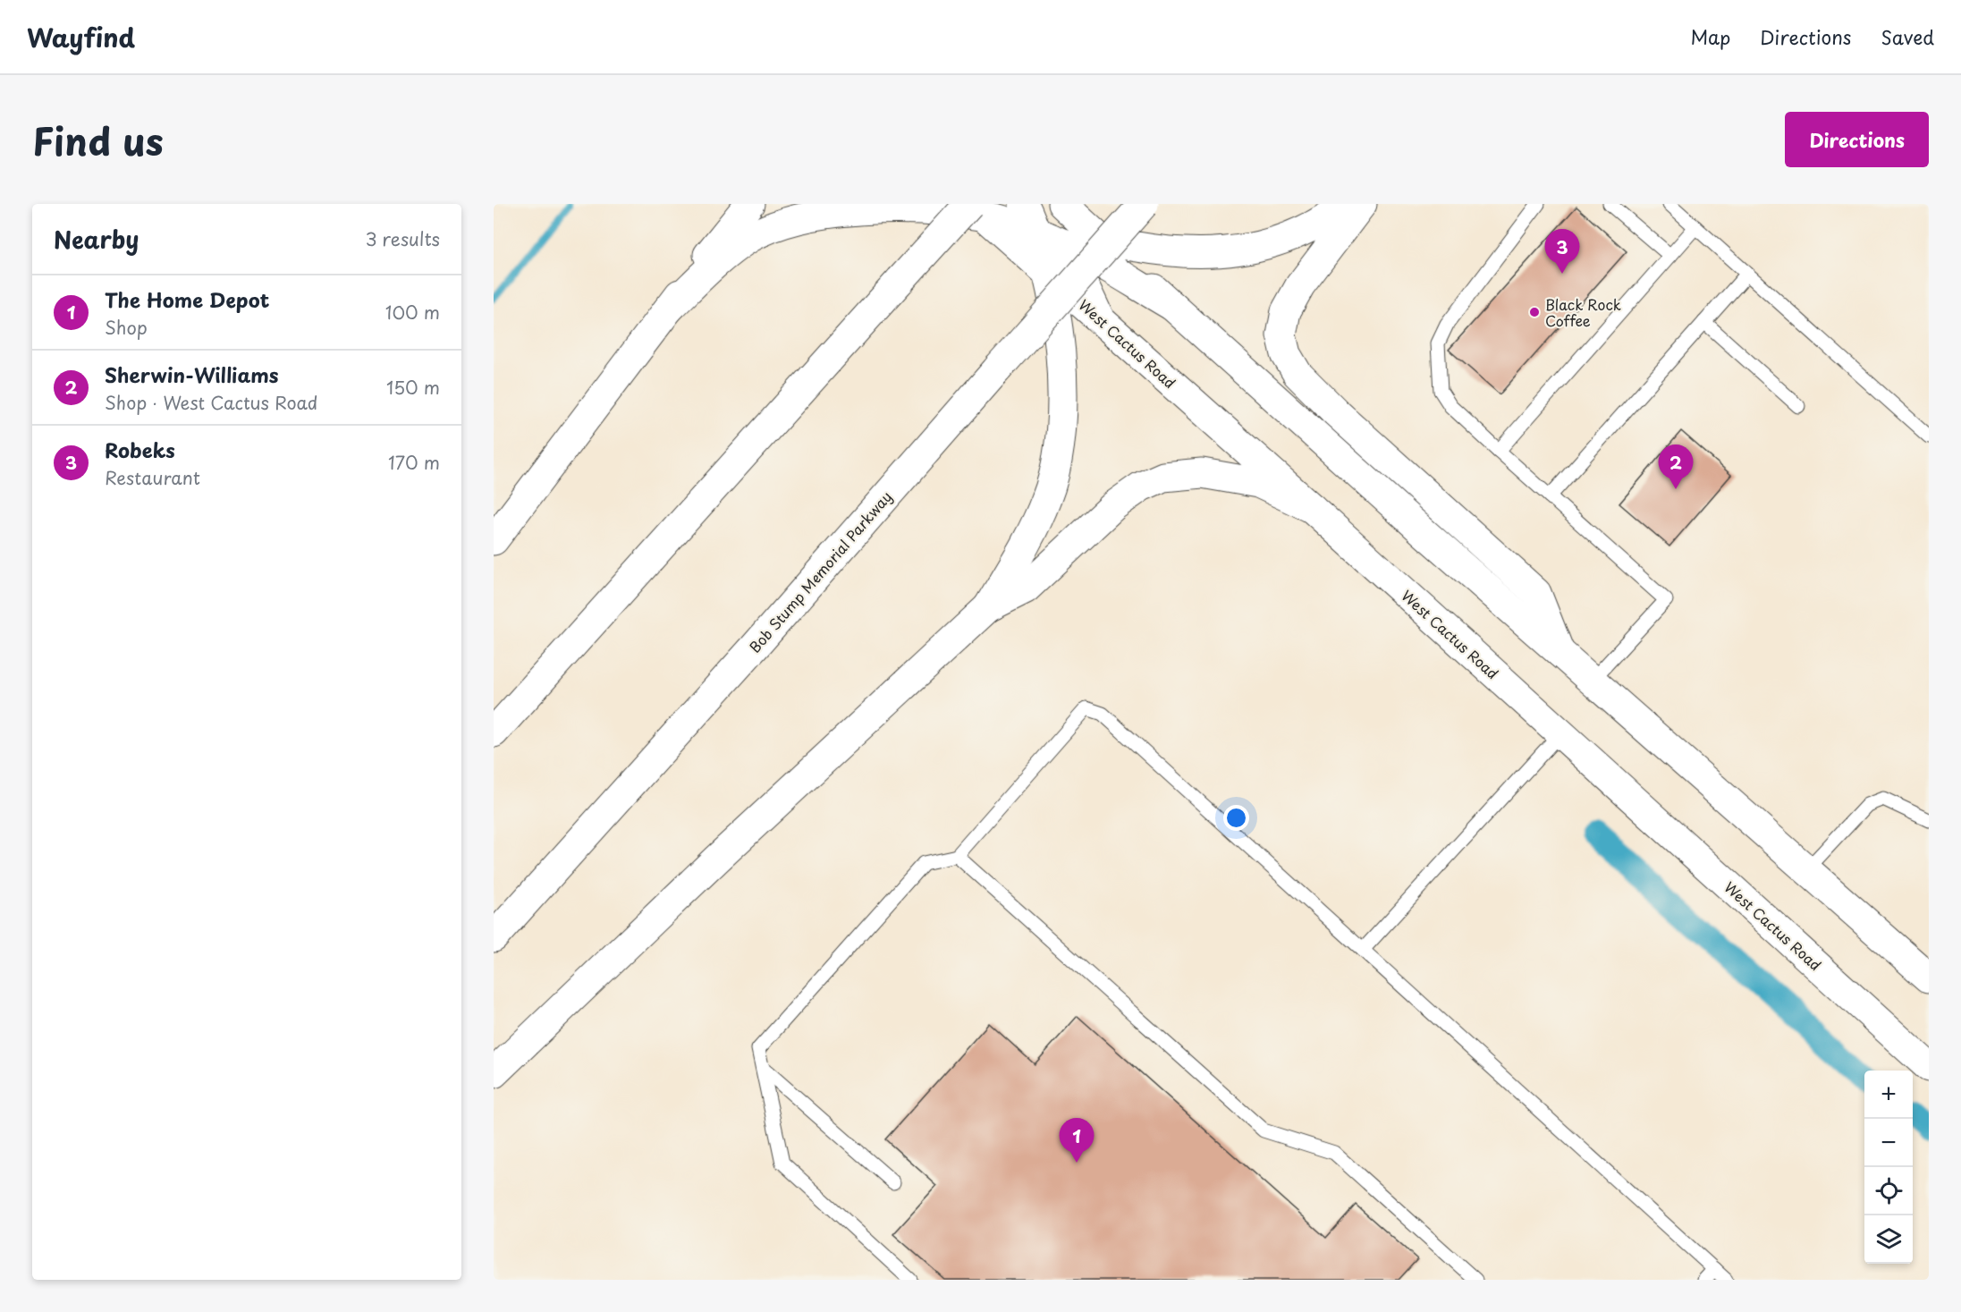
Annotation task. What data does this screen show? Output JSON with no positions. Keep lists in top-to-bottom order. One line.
{"streets":{"main road":["West Cactus Road","Bob Stump Memorial Parkway"]},"places":["Black Rock Coffee"],"page":{"header":"Wayfind","nav":["Map","Directions","Saved"],"title":"Find us","buttons":"Directions","heading":["Nearby","3 results"],"pins":["3","2","1"],"list":[{"mark":"1","name":"The Home Depot","note":"Shop","value":"100 m"},{"mark":"2","name":"Sherwin-Williams","note":"Shop · West Cactus Road","value":"150 m"},{"mark":"3","name":"Robeks","note":"Restaurant","value":"170 m"}],"map_buttons":["+","−"]}}
